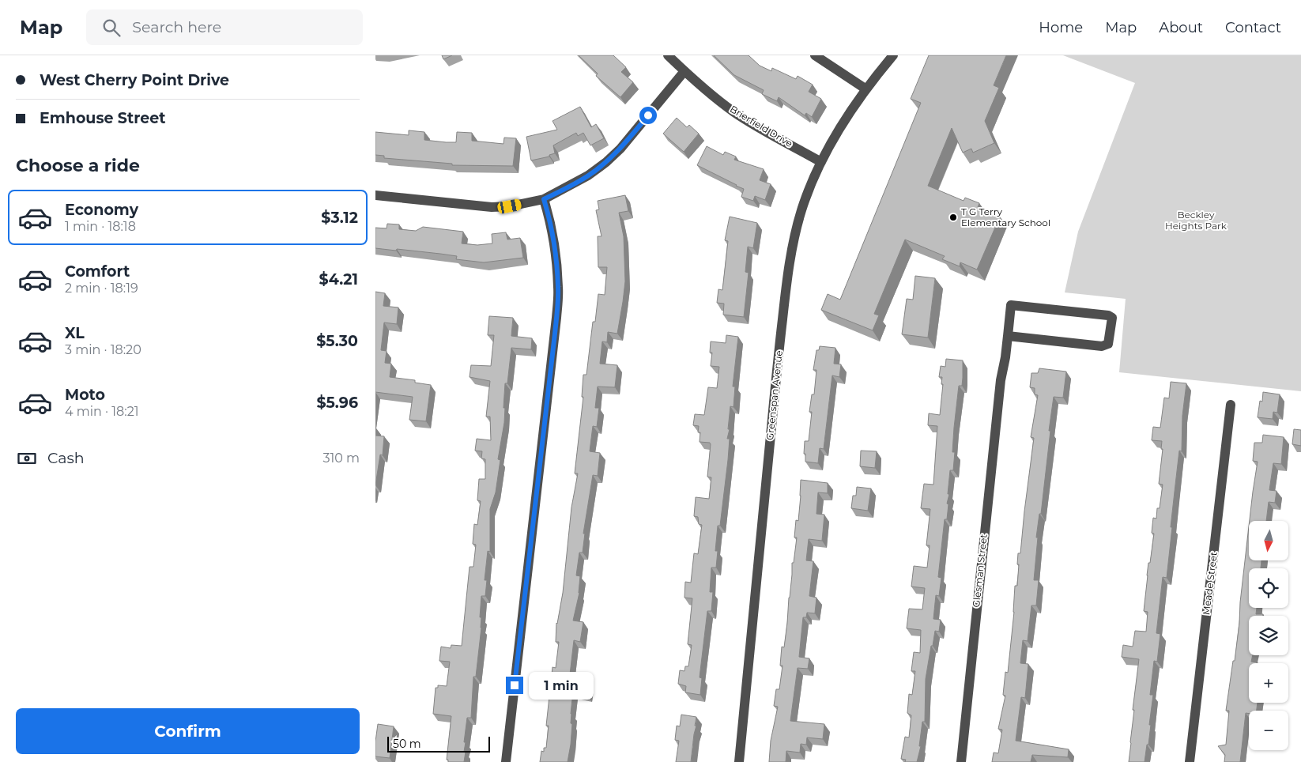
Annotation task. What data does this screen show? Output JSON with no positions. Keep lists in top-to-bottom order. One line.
{"streets":{"street":["Brierfield Drive","Greenspan Avenue","Glesman Street","Meade Street"]},"crossings":[["Brierfield Drive","Greenspan Avenue"]],"parks":["Beckley Heights Park"],"places":["T G Terry Elementary School"],"scale_bar":"50 m","north":"bottom","page":{"header":"Map","search":"Search here","nav":["Home","Map","About","Contact"],"banner":["West Cherry Point Drive","Emhouse Street"],"heading":"Choose a ride","list":[{"name":"Economy","note":"1 min · 18:18","value":"$3.12"},{"name":"Comfort","note":"2 min · 18:19","value":"$4.21"},{"name":"XL","note":"3 min · 18:20","value":"$5.30"},{"name":"Moto","note":"4 min · 18:21","value":"$5.96"}],"pay":["Cash","310 m"],"map_buttons":["+","−"],"bubble":"1 min","buttons":"Confirm","scale":"50 m"}}
